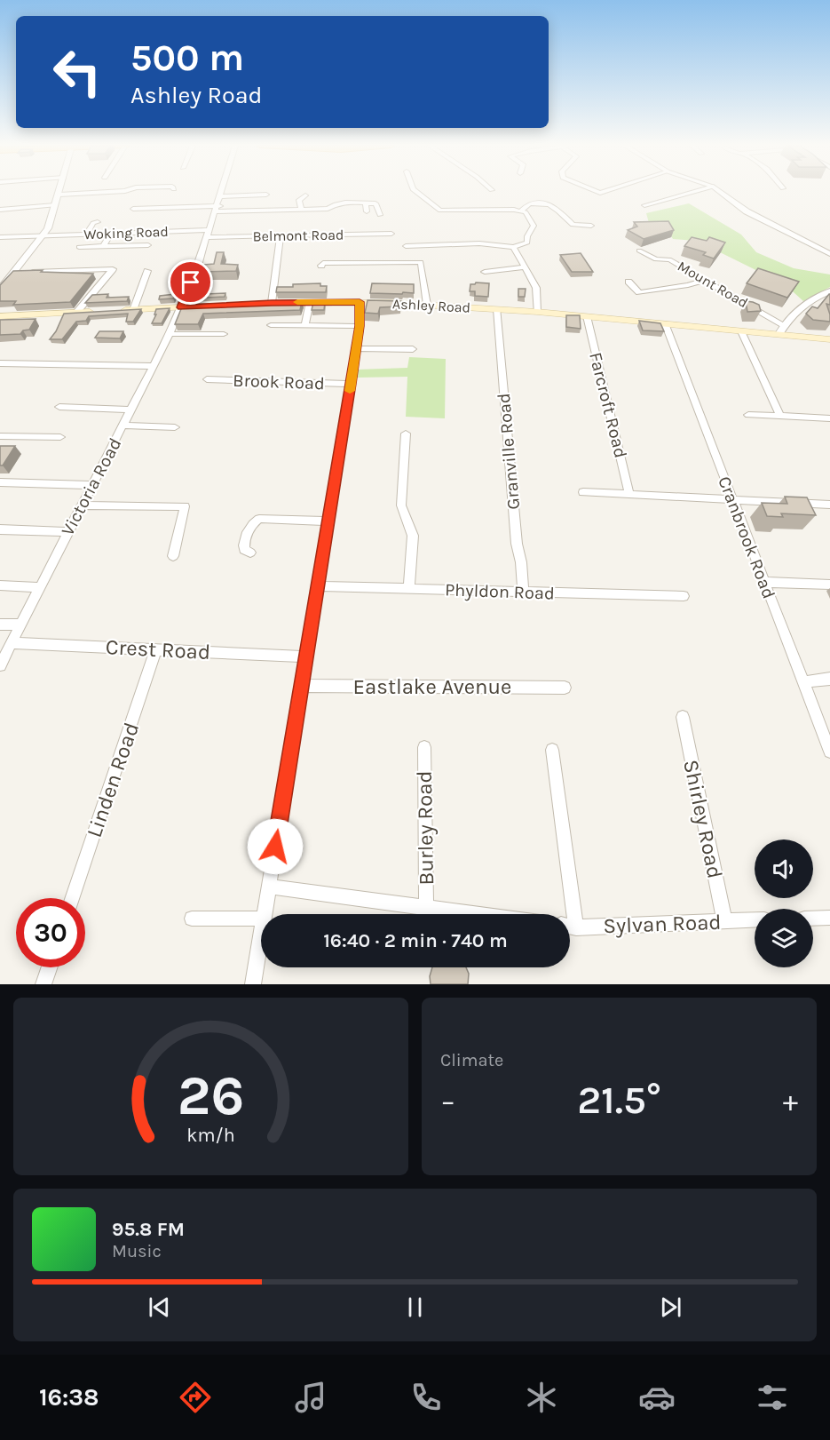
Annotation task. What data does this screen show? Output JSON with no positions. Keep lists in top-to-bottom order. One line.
{"streets":{"main road":["Ashley Road"],"street":["Woking Road","Belmont Road","Mount Road","Brook Road","Farcroft Road","Granville Road","Victoria Road","Cranbrook Road","Phyldon Road","Crest Road","Eastlake Avenue","Linden Road","Shirley Road","Burley Road","Sylvan Road"]},"crossings":[["Woking Road","Belmont Road"],["Woking Road","Victoria Road"],["Belmont Road","Victoria Road"],["Ashley Road","Farcroft Road"],["Ashley Road","Granville Road"],["Ashley Road","Cranbrook Road"],["Granville Road","Phyldon Road"],["Victoria Road","Crest Road"],["Crest Road","Linden Road"],["Shirley Road","Sylvan Road"]],"page":{"turn":["500 m","Ashley Road"],"limit":"30","trip":"16:40 · 2 min · 740 m","tile":"Climate","heat":["−","21.5°","+"],"song":["95.8 FM","Music"],"tabs":"16:38","gauge":["26","km/h"]}}
